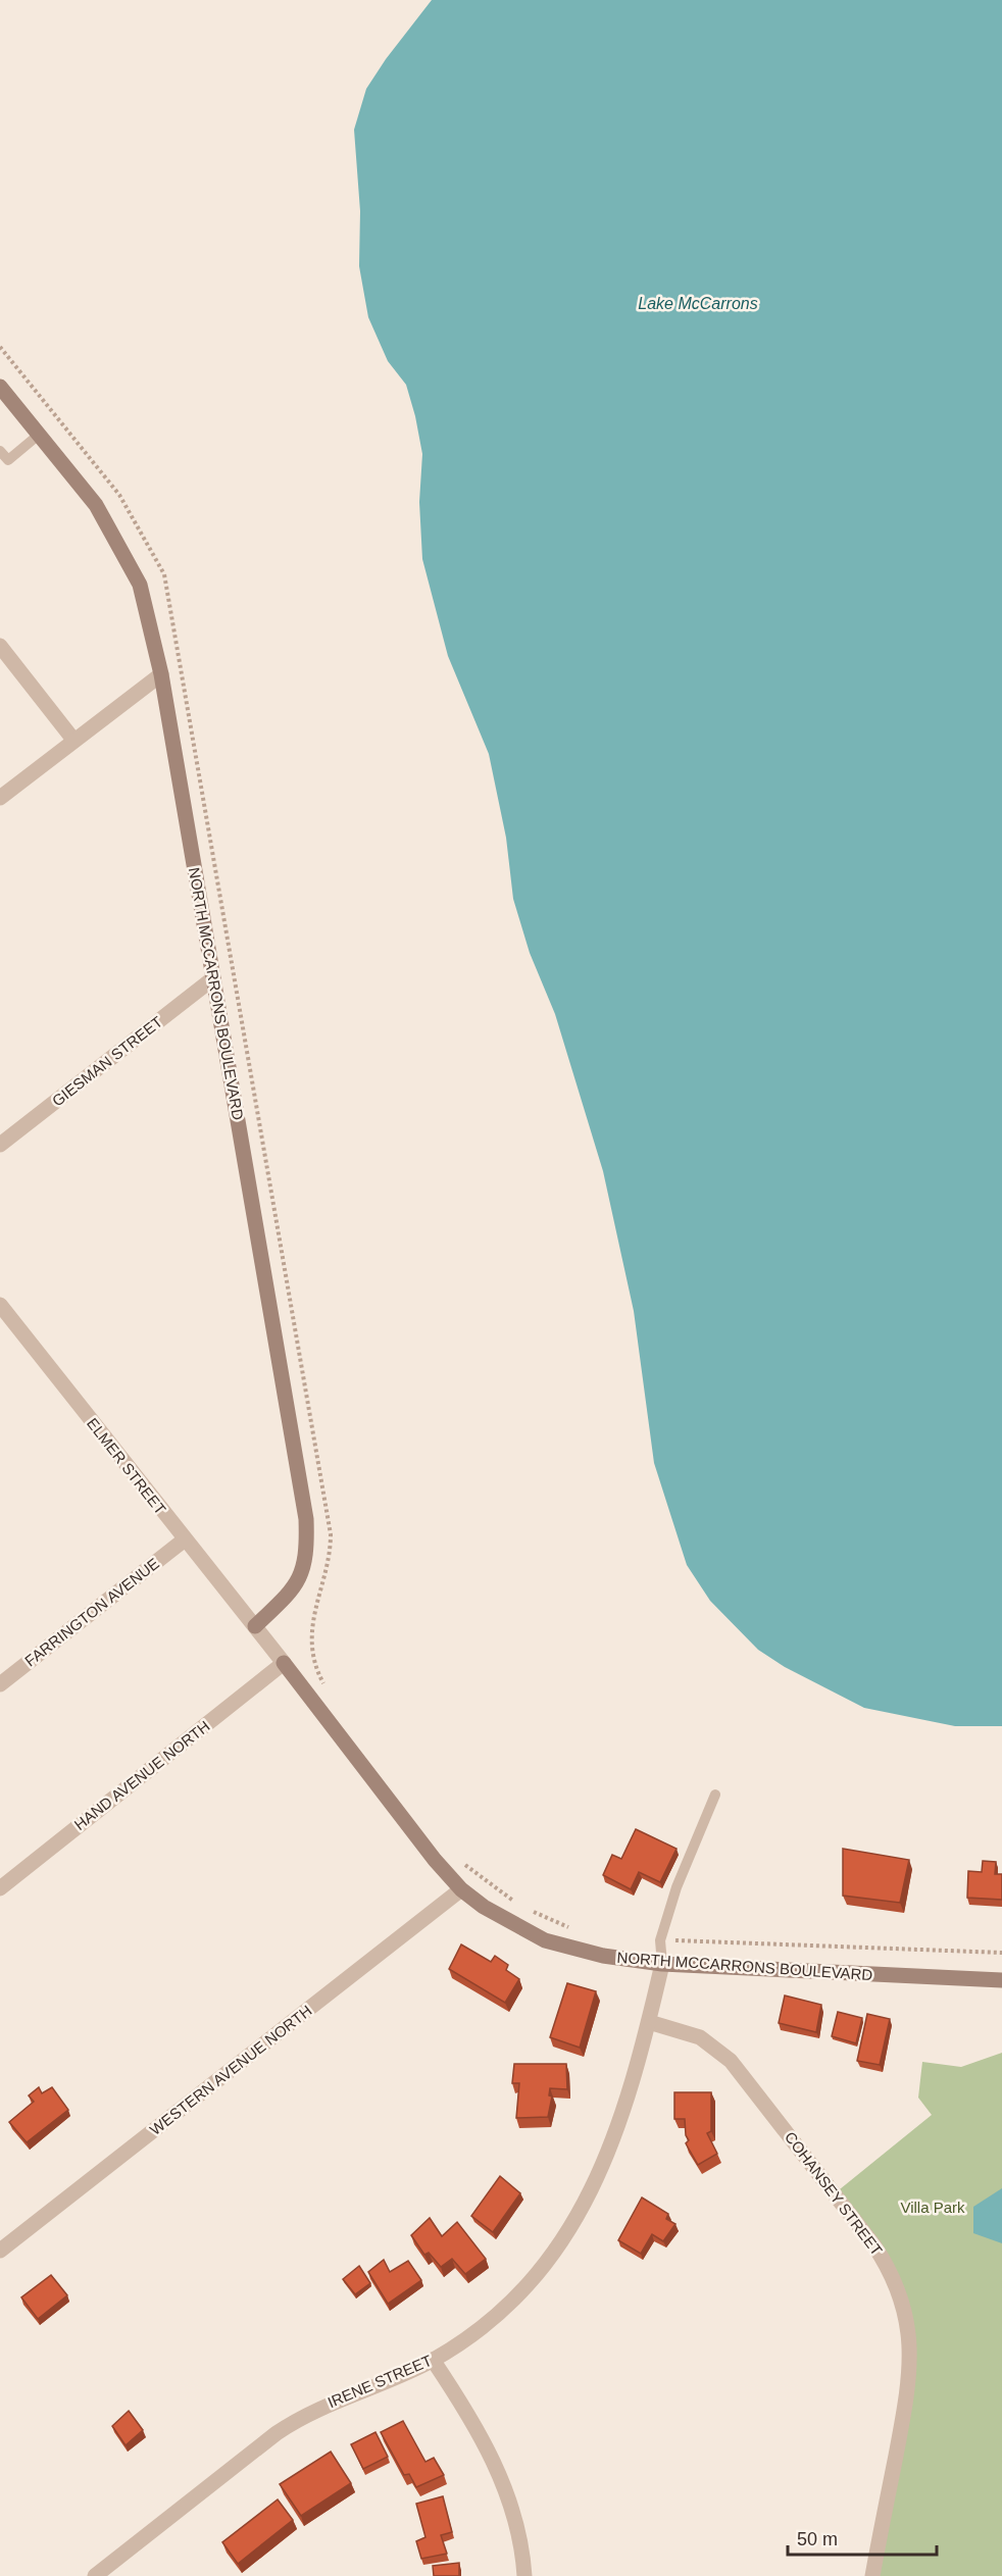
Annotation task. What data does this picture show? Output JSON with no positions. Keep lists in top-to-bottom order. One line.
{"streets":{"street":["NORTH MCCARRONS BOULEVARD","GIESMAN STREET","ELMER STREET","FARRINGTON AVENUE","HAND AVENUE NORTH","WESTERN AVENUE NORTH","COHANSEY STREET","IRENE STREET"]},"crossings":[["NORTH MCCARRONS BOULEVARD","GIESMAN STREET"],["NORTH MCCARRONS BOULEVARD","ELMER STREET"],["NORTH MCCARRONS BOULEVARD","HAND AVENUE NORTH"],["NORTH MCCARRONS BOULEVARD","WESTERN AVENUE NORTH"],["NORTH MCCARRONS BOULEVARD","IRENE STREET"],["ELMER STREET","FARRINGTON AVENUE"],["ELMER STREET","HAND AVENUE NORTH"],["COHANSEY STREET","IRENE STREET"]],"water":["Lake McCarrons"],"parks":["Villa Park"],"scale_bar":"50 m"}
